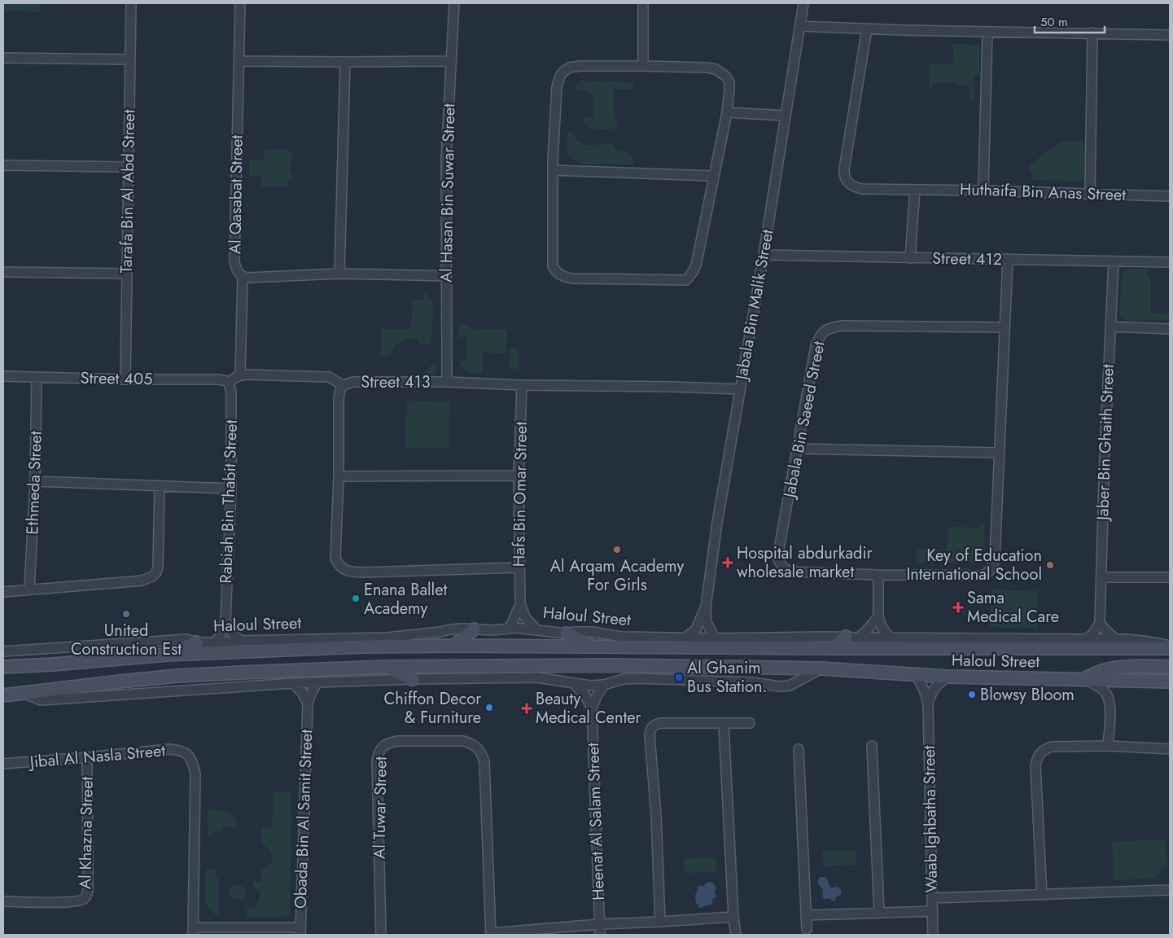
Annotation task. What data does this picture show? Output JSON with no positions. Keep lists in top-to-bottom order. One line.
{"streets":{"main road":["Haloul Street"],"street":["Tarafa Bin Al Abd Street","Huthaifa Bin Anas Street","Al Hasan Bin Suwar Street","Al Qasabat Street","Street 412","Jabala Bin Malik Street","Street 405","Street 413","Jabala Bin Saeed Street","Jaber Bin Ghaith Street","Ethmeda Street","Hafs Bin Omar Street","Rabiah Bin Thabit Street","Jibal Al Nasla Street","Al Tuwar Street","Obada Bin Al Samit Street","Waab Ighbatha Street","Heenat Al Salam Street","Al Khazna Street"]},"crossings":[["Tarafa Bin Al Abd Street","Street 405"],["Al Hasan Bin Suwar Street","Al Qasabat Street"],["Al Hasan Bin Suwar Street","Street 413"],["Street 412","Jabala Bin Malik Street"],["Street 412","Jabala Bin Saeed Street"],["Street 412","Jaber Bin Ghaith Street"],["Jabala Bin Malik Street","Street 413"],["Jabala Bin Malik Street","Haloul Street"],["Street 405","Ethmeda Street"],["Street 405","Rabiah Bin Thabit Street"],["Street 413","Hafs Bin Omar Street"],["Hafs Bin Omar Street","Haloul Street"],["Rabiah Bin Thabit Street","Haloul Street"],["Haloul Street","Obada Bin Al Samit Street"],["Haloul Street","Waab Ighbatha Street"],["Haloul Street","Heenat Al Salam Street"],["Jibal Al Nasla Street","Obada Bin Al Samit Street"],["Jibal Al Nasla Street","Al Khazna Street"],["Al Tuwar Street","Heenat Al Salam Street"]],"places":{"other":["Al Arqam Academy For Girls","Key of Education International School","Enana Ballet Academy","United Construction Est","Blowsy Bloom","Chiffon Decor & Furniture"],"health":["Hospital abdurkadir wholesale market","Sama Medical Care","Beauty Medical Center"],"transit":["Al Ghanim Bus Station."]},"scale_bar":"50 m"}
